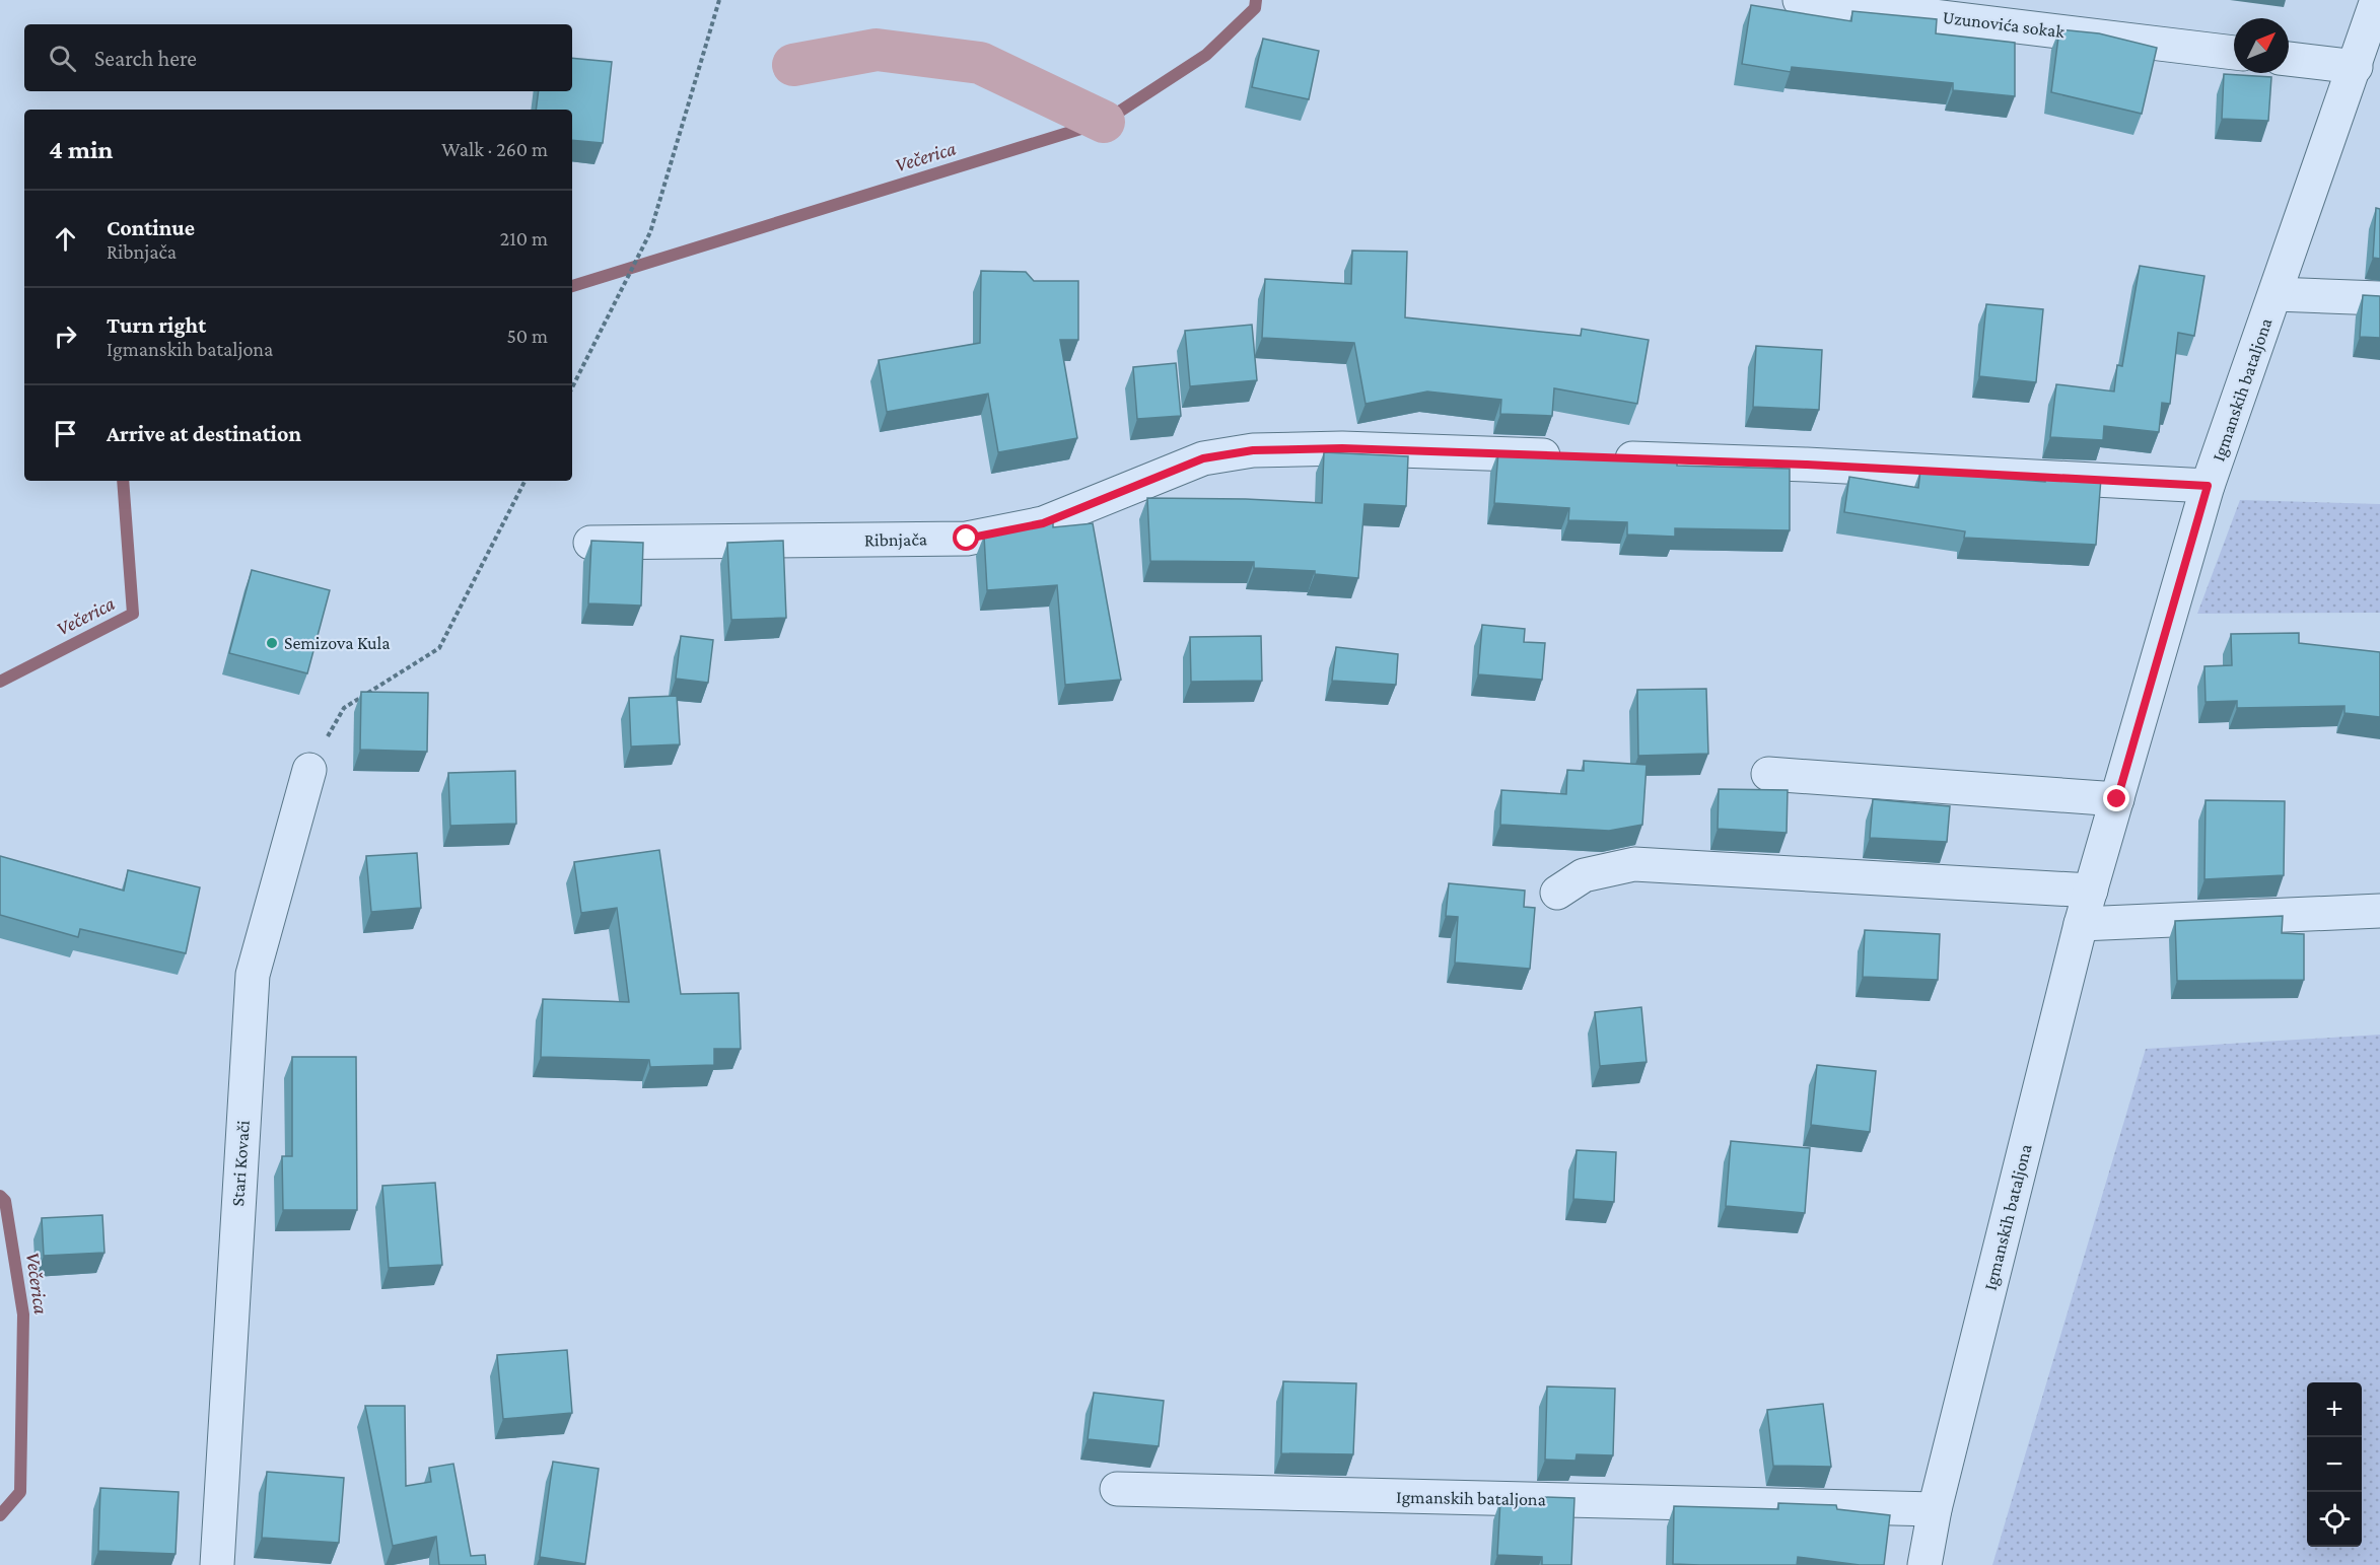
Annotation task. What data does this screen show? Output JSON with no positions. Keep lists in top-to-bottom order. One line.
{"streets":{"street":["Uzunovića sokak","Igmanskih bataljona","Ribnjača","Stari Kovači"]},"water":["Večerica"],"places":["Semizova Kula"],"north":"top right","page":{"search":"Search here","heading":["4 min","Walk · 260 m"],"list":[["Continue","Ribnjača","210 m"],["Turn right","Igmanskih bataljona","50 m"],"Arrive at destination"],"map_buttons":["+","−"]}}
